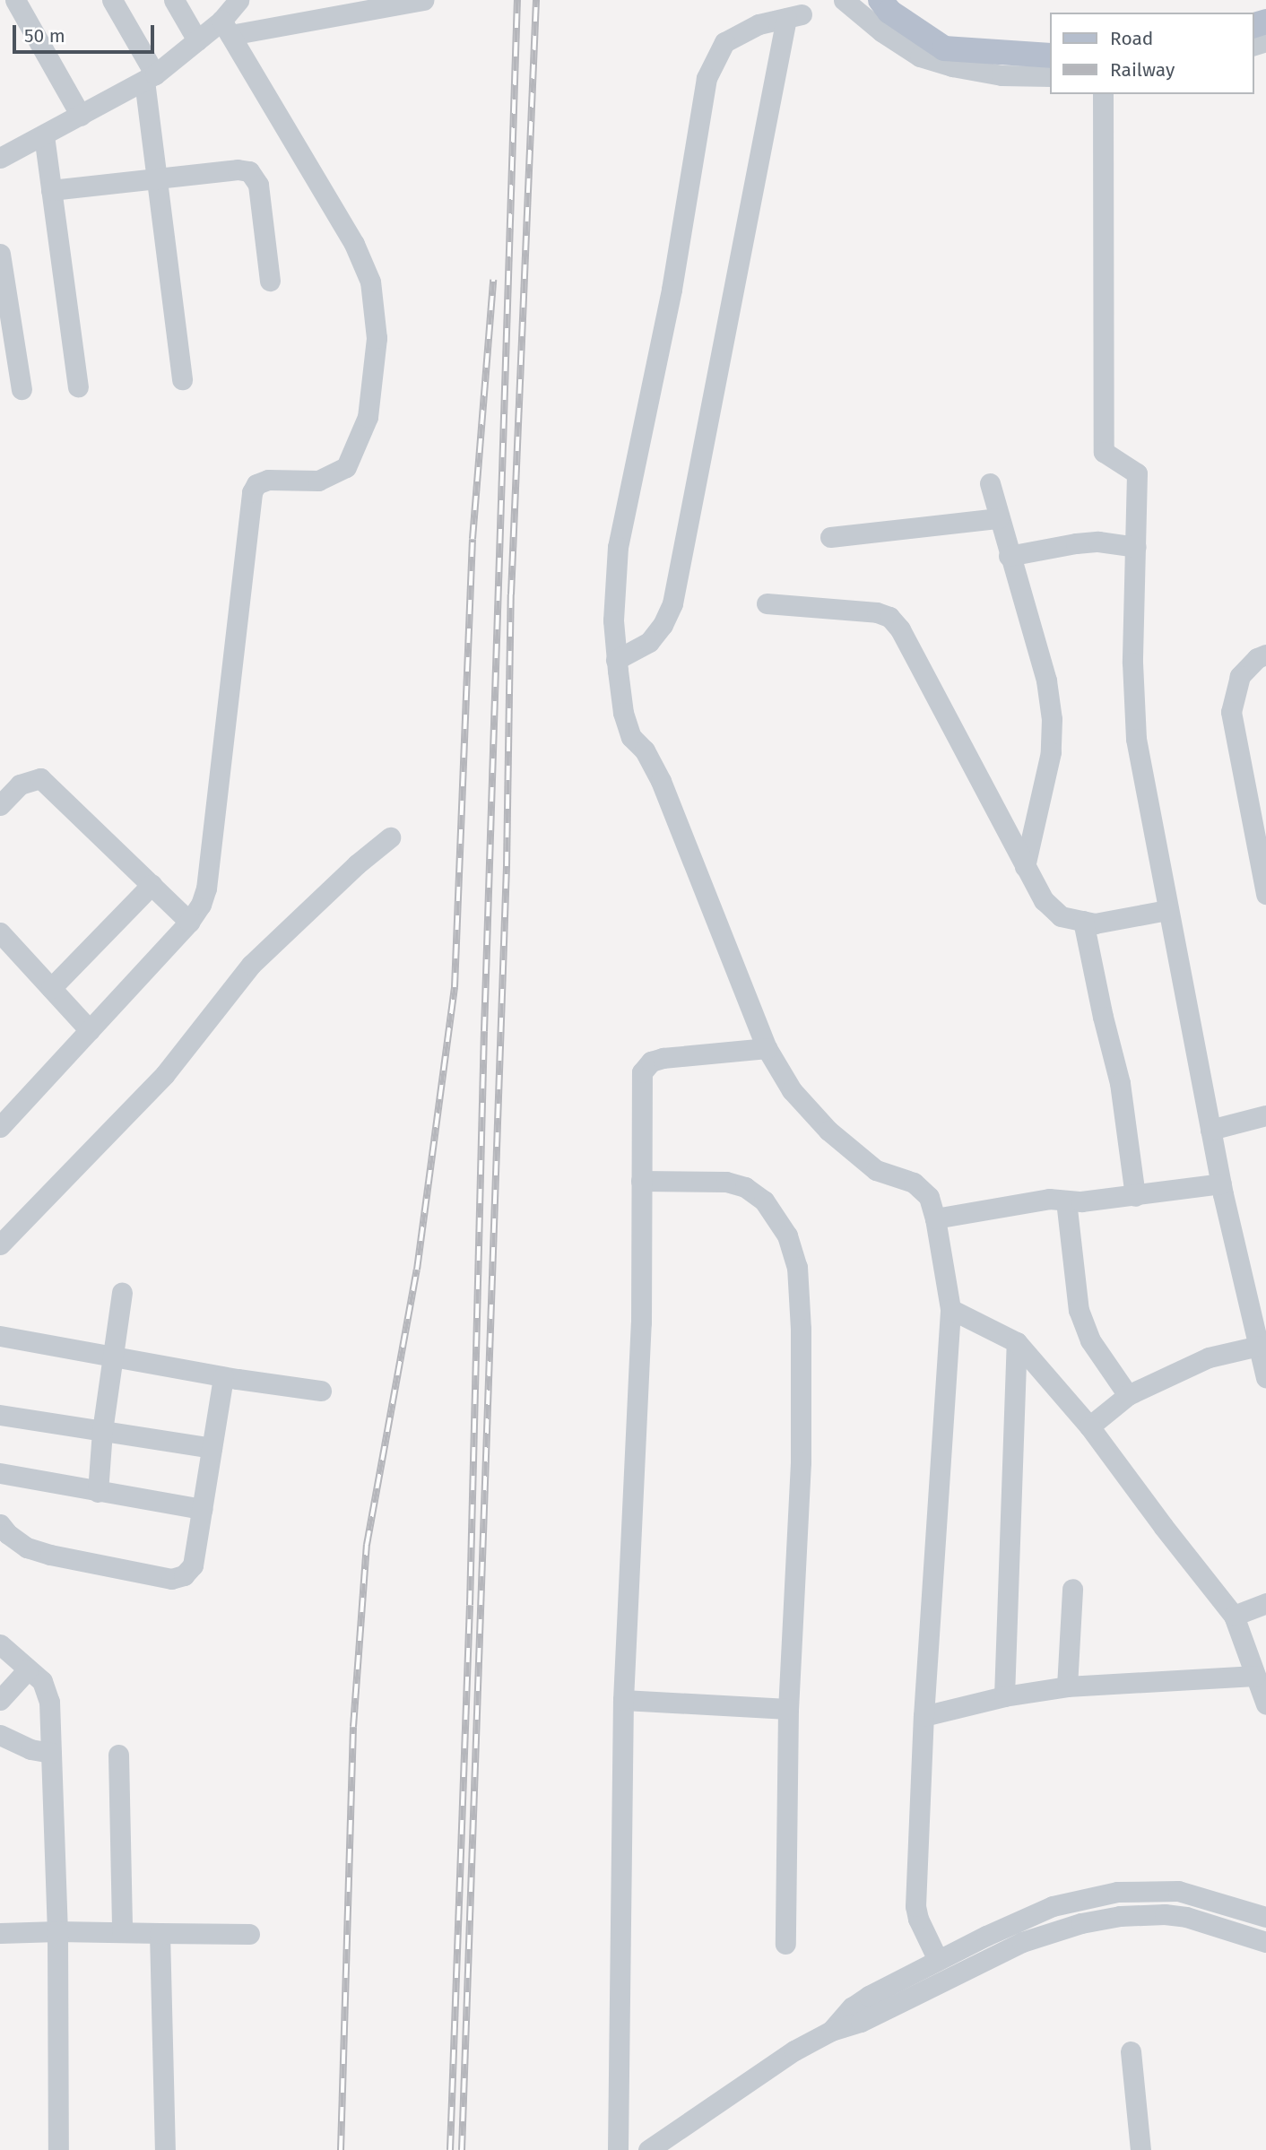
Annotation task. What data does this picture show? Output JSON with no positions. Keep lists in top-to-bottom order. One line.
{"legend":["Road","Railway"],"scale_bar":"50 m"}
